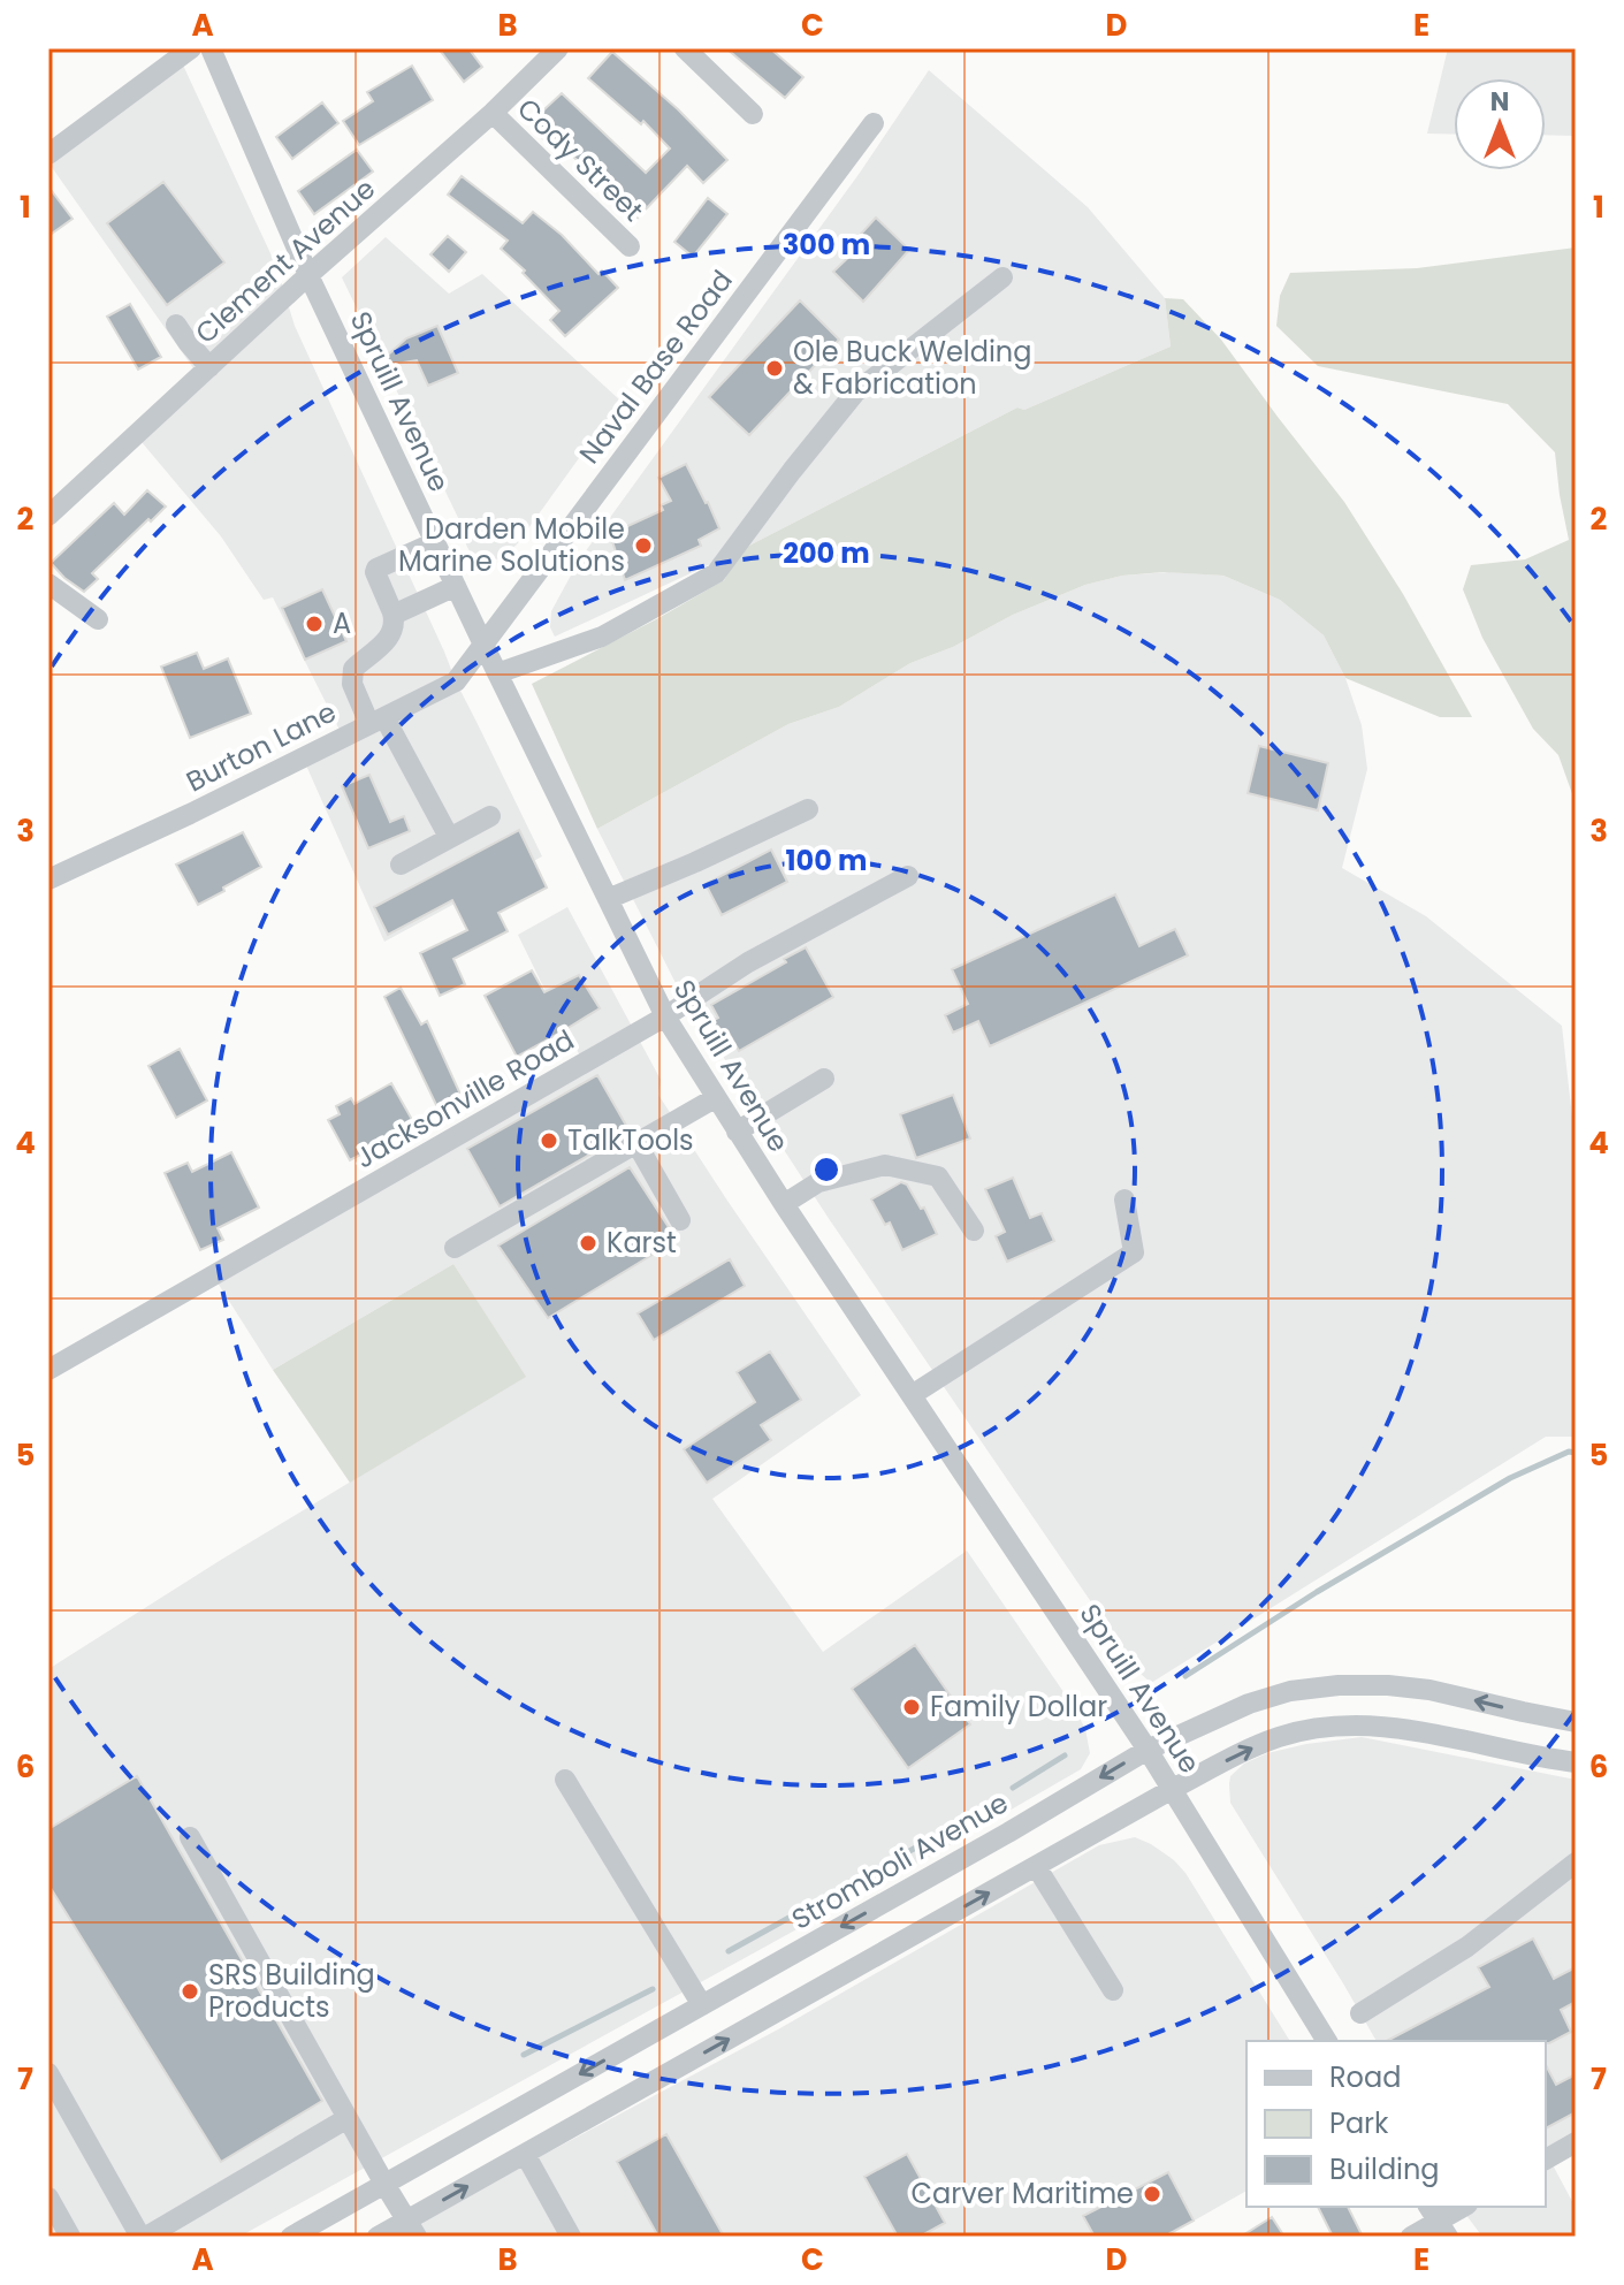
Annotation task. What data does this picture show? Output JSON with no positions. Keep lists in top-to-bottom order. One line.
{"streets":{"street":["Cody Street","Clement Avenue","Naval Base Road","Spruill Avenue","Burton Lane","Jacksonville Road","Stromboli Avenue"]},"crossings":[["Cody Street","Clement Avenue"],["Clement Avenue","Spruill Avenue"],["Naval Base Road","Spruill Avenue"],["Naval Base Road","Burton Lane"],["Spruill Avenue","Burton Lane"],["Spruill Avenue","Jacksonville Road"],["Spruill Avenue","Stromboli Avenue"]],"places":["Ole Buck Welding & Fabrication","Darden Mobile Marine Solutions","A","TalkTools","Karst","Family Dollar","SRS Building Products","Carver Maritime"],"legend":["Road","Park","Building"],"north":"top","grid":{"columns":["A","B","C","D","E"],"rows":["1","2","3","4","5","6","7"]},"rings":["300 m","200 m","100 m"]}
